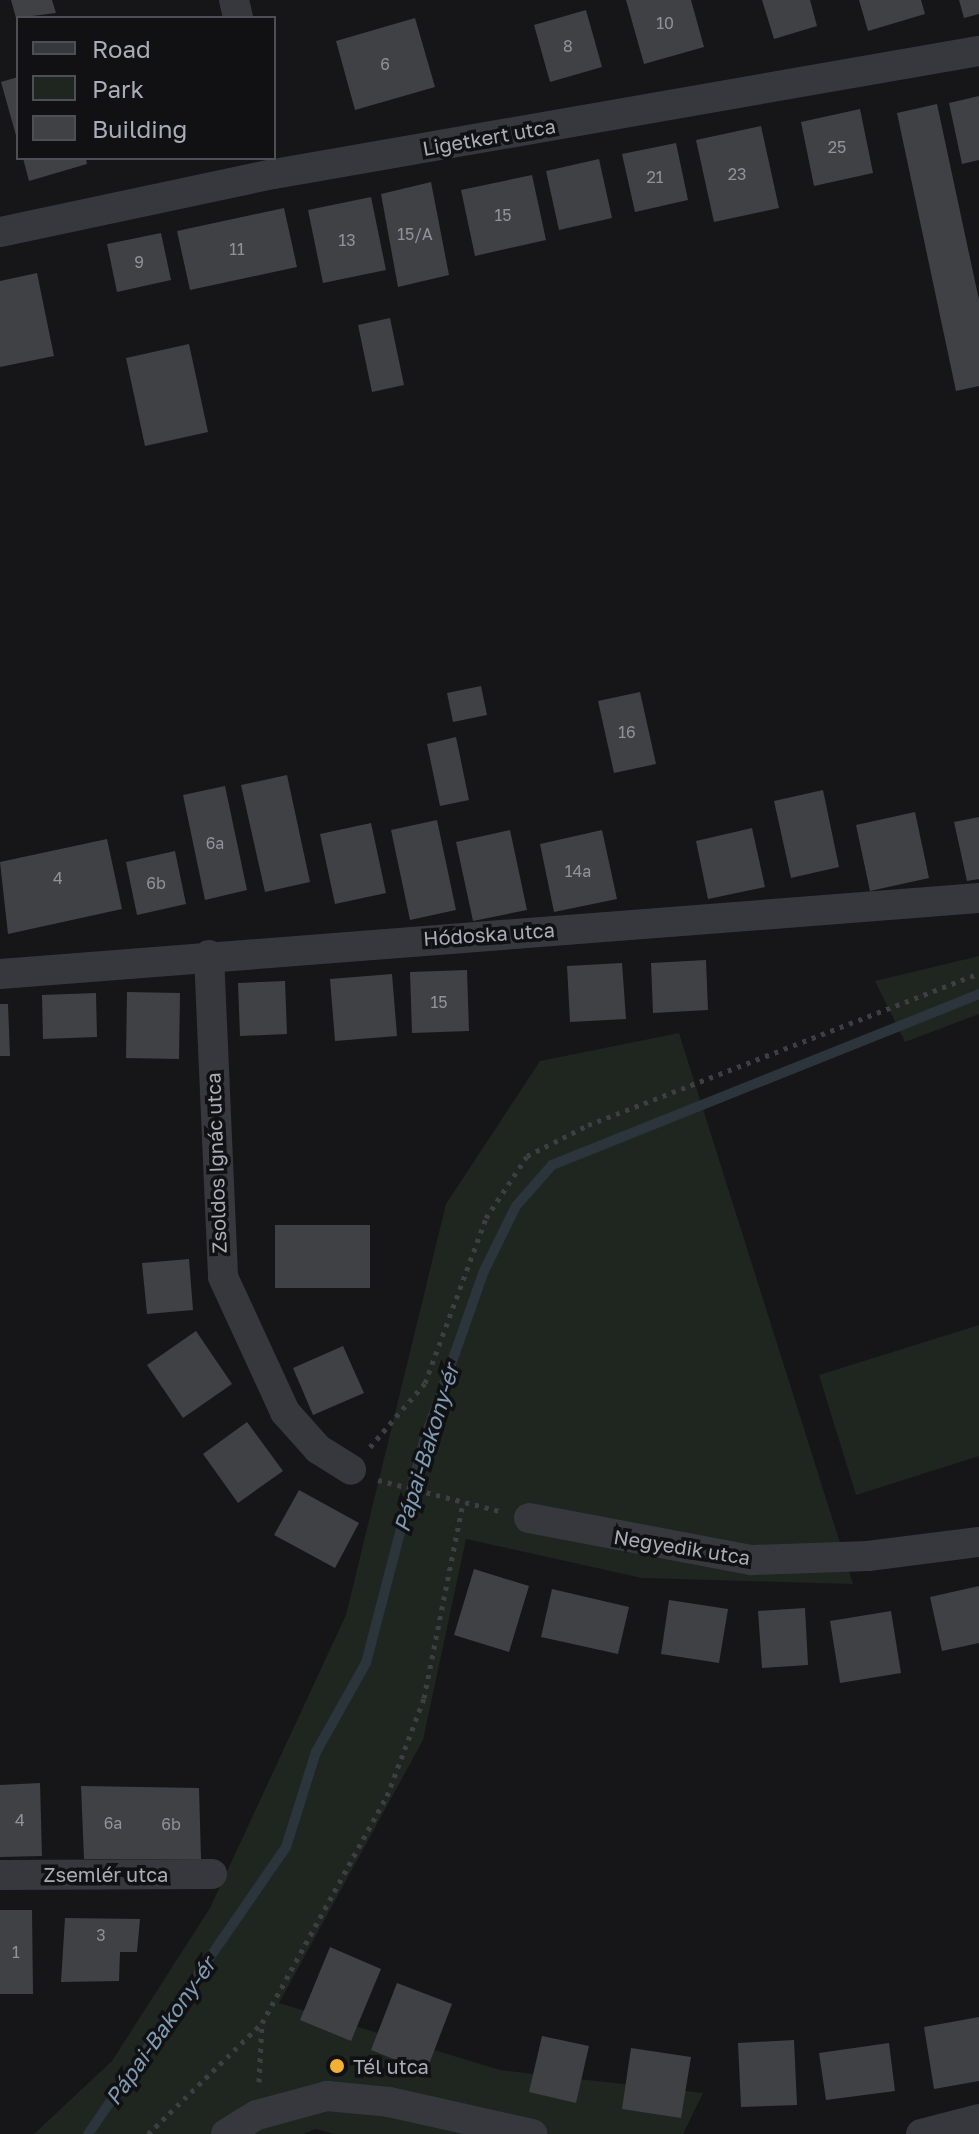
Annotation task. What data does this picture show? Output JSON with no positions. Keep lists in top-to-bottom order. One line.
{"streets":{"street":["Ligetkert utca","Hódoska utca","Zsoldos Ignác utca","Negyedik utca","Zsemlér utca"]},"crossings":[["Hódoska utca","Zsoldos Ignác utca"]],"water":["Pápai-Bakony-ér"],"places":["Tél utca"],"house_numbers":["10","8","6","25","23","21","15","15/A","13","11","9","16","6a","14a","4","6b","15","4","6a","6b","3","1"],"legend":["Road","Park","Building"]}
